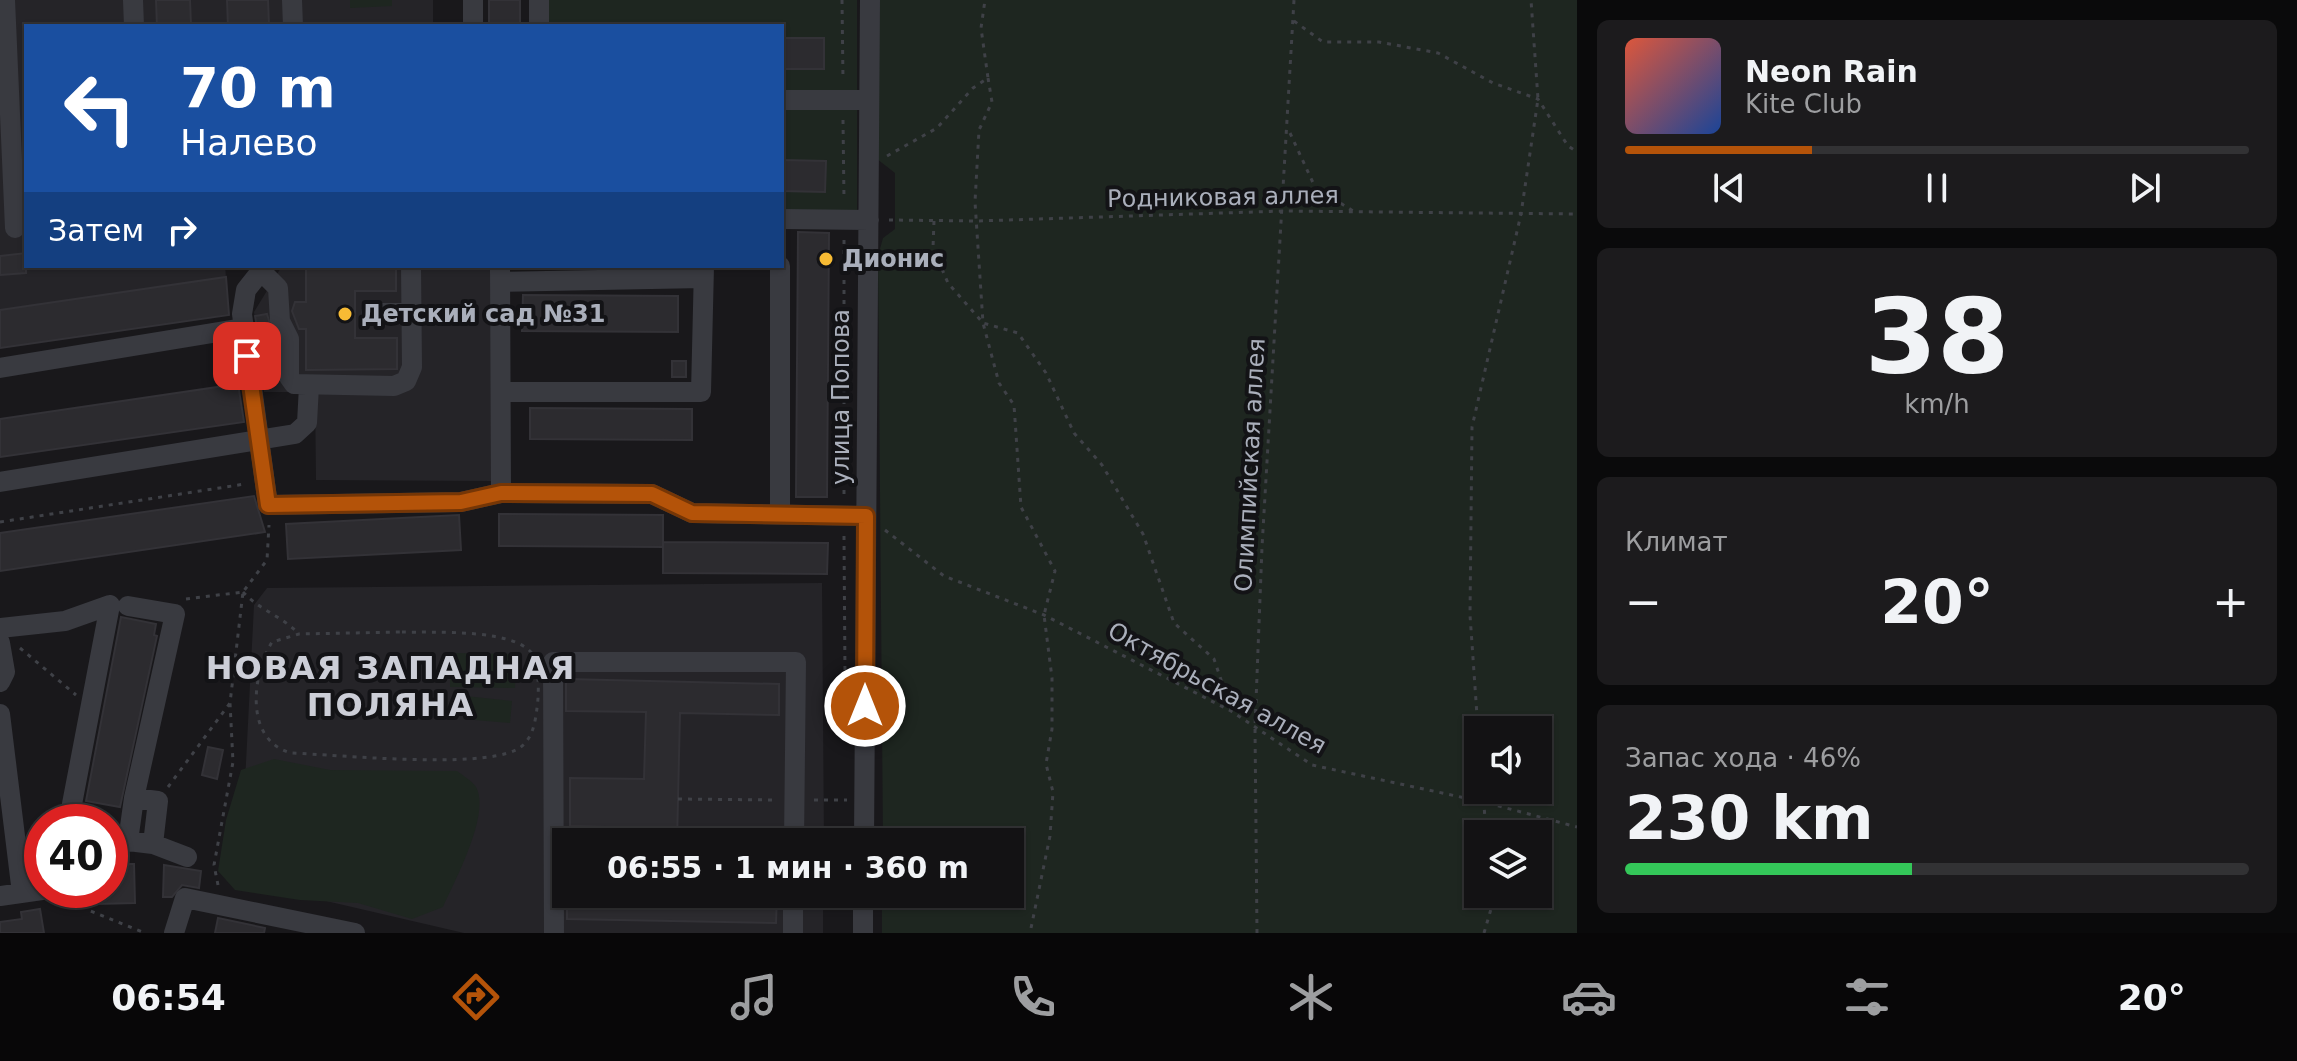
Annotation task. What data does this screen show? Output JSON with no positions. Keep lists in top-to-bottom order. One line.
{"streets":{"street":["улица Попова"],"path":["Родниковая аллея","Олимпийская аллея","Октябрьская аллея"]},"crossings":[["Родниковая аллея","улица Попова"],["Родниковая аллея","Олимпийская аллея"],["улица Попова","Октябрьская аллея"],["Олимпийская аллея","Октябрьская аллея"]],"districts":["НОВАЯ ЗАПАДНАЯ ПОЛЯНА"],"places":["Дионис","Детский сад №31"],"page":{"turn":["70 m","Налево"],"song":["Neon Rain","Kite Club"],"then":"Затем","tile":[["38","km/h"],"Климат",["Запас хода · 46%","230 km"]],"heat":["−","20°","+"],"limit":"40","trip":"06:55 · 1 мин · 360 m","tabs":["06:54","20°"]}}
